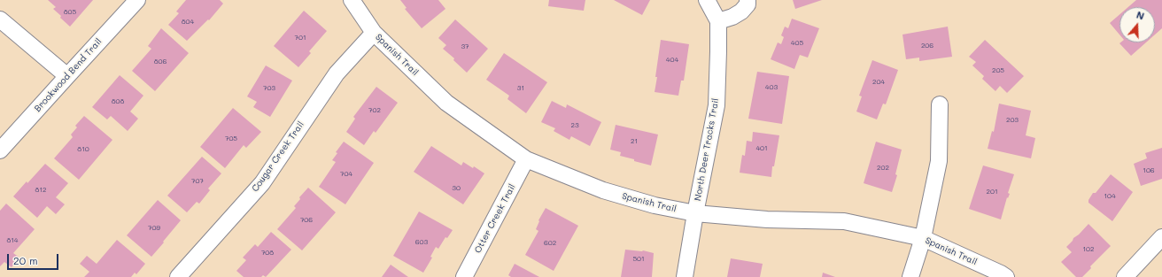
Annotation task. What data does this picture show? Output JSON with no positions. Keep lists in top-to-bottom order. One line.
{"streets":{"street":["Spanish Trail","Brookwood Bend Trail","North Deer Tracks Trail","Cougar Creek Trail","Otter Creek Trail"]},"crossings":[["Spanish Trail","North Deer Tracks Trail"],["Spanish Trail","Cougar Creek Trail"],["Spanish Trail","Otter Creek Trail"]],"house_numbers":["805","804","701","405","206","37","404","806","205","204","403","703","31","808","702","203","23","705","21","401","810","202","106","704","707","30","812","201","104","706","709","814","603","602","102","708","501"],"scale_bar":"20 m","north":"top"}
